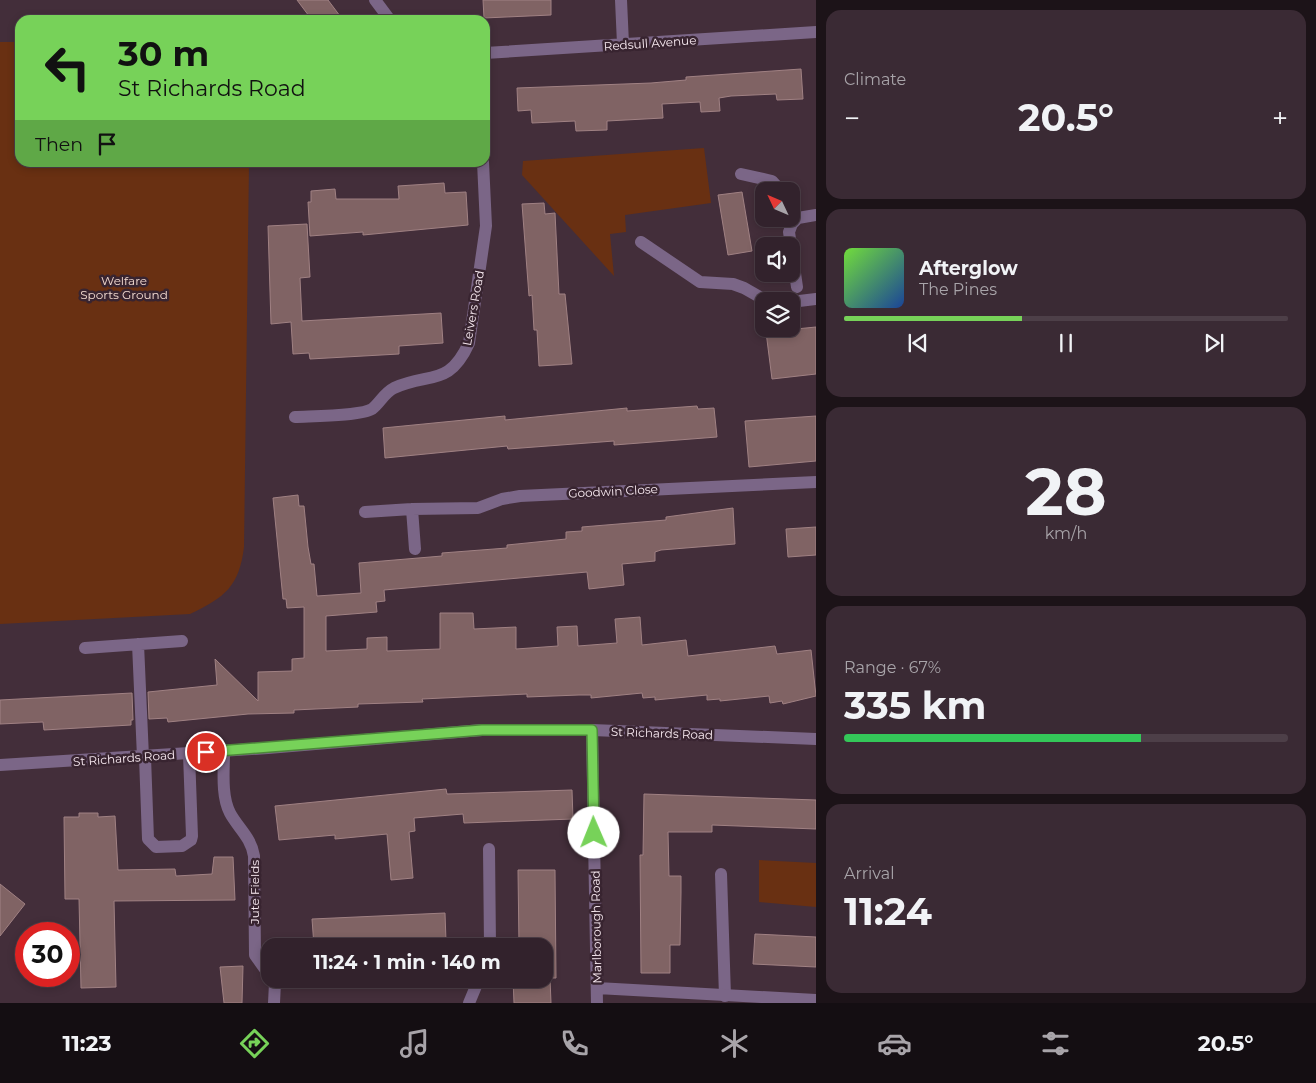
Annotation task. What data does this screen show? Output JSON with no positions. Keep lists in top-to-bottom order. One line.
{"streets":{"street":["Redsull Avenue","Leivers Road","Goodwin Close","St Richards Road","Jute Fields","Marlborough Road"]},"crossings":[["St Richards Road","Jute Fields"],["St Richards Road","Marlborough Road"]],"parks":["Welfare Sports Ground"],"north":"top left","page":{"tile":["Climate",["28","km/h"],["Range · 67%","335 km"],["Arrival","11:24"]],"turn":["30 m","St Richards Road"],"heat":["−","20.5°","+"],"then":"Then","song":["Afterglow","The Pines"],"limit":"30","trip":"11:24 · 1 min · 140 m","tabs":["11:23","20.5°"]}}
